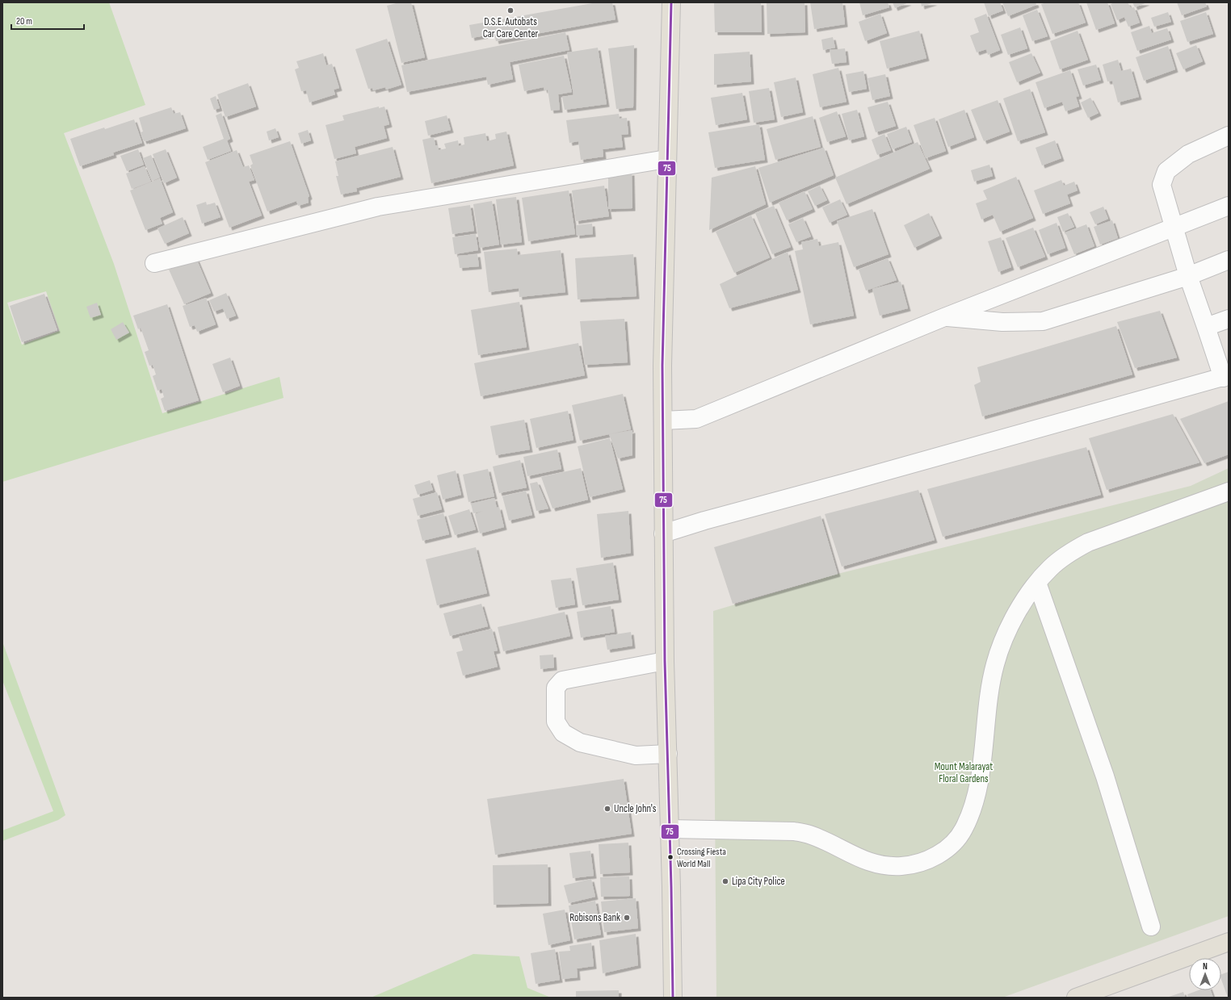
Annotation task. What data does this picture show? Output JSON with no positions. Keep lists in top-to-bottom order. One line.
{"parks":["Mount Malarayat Floral Gardens"],"places":["D.S.E. Autobats Car Care Center","Uncle John's","Crossing Fiesta World Mall","Lipa City Police","Robisons Bank"],"lines":["transit line 75"],"scale_bar":"20 m","north":"top"}
